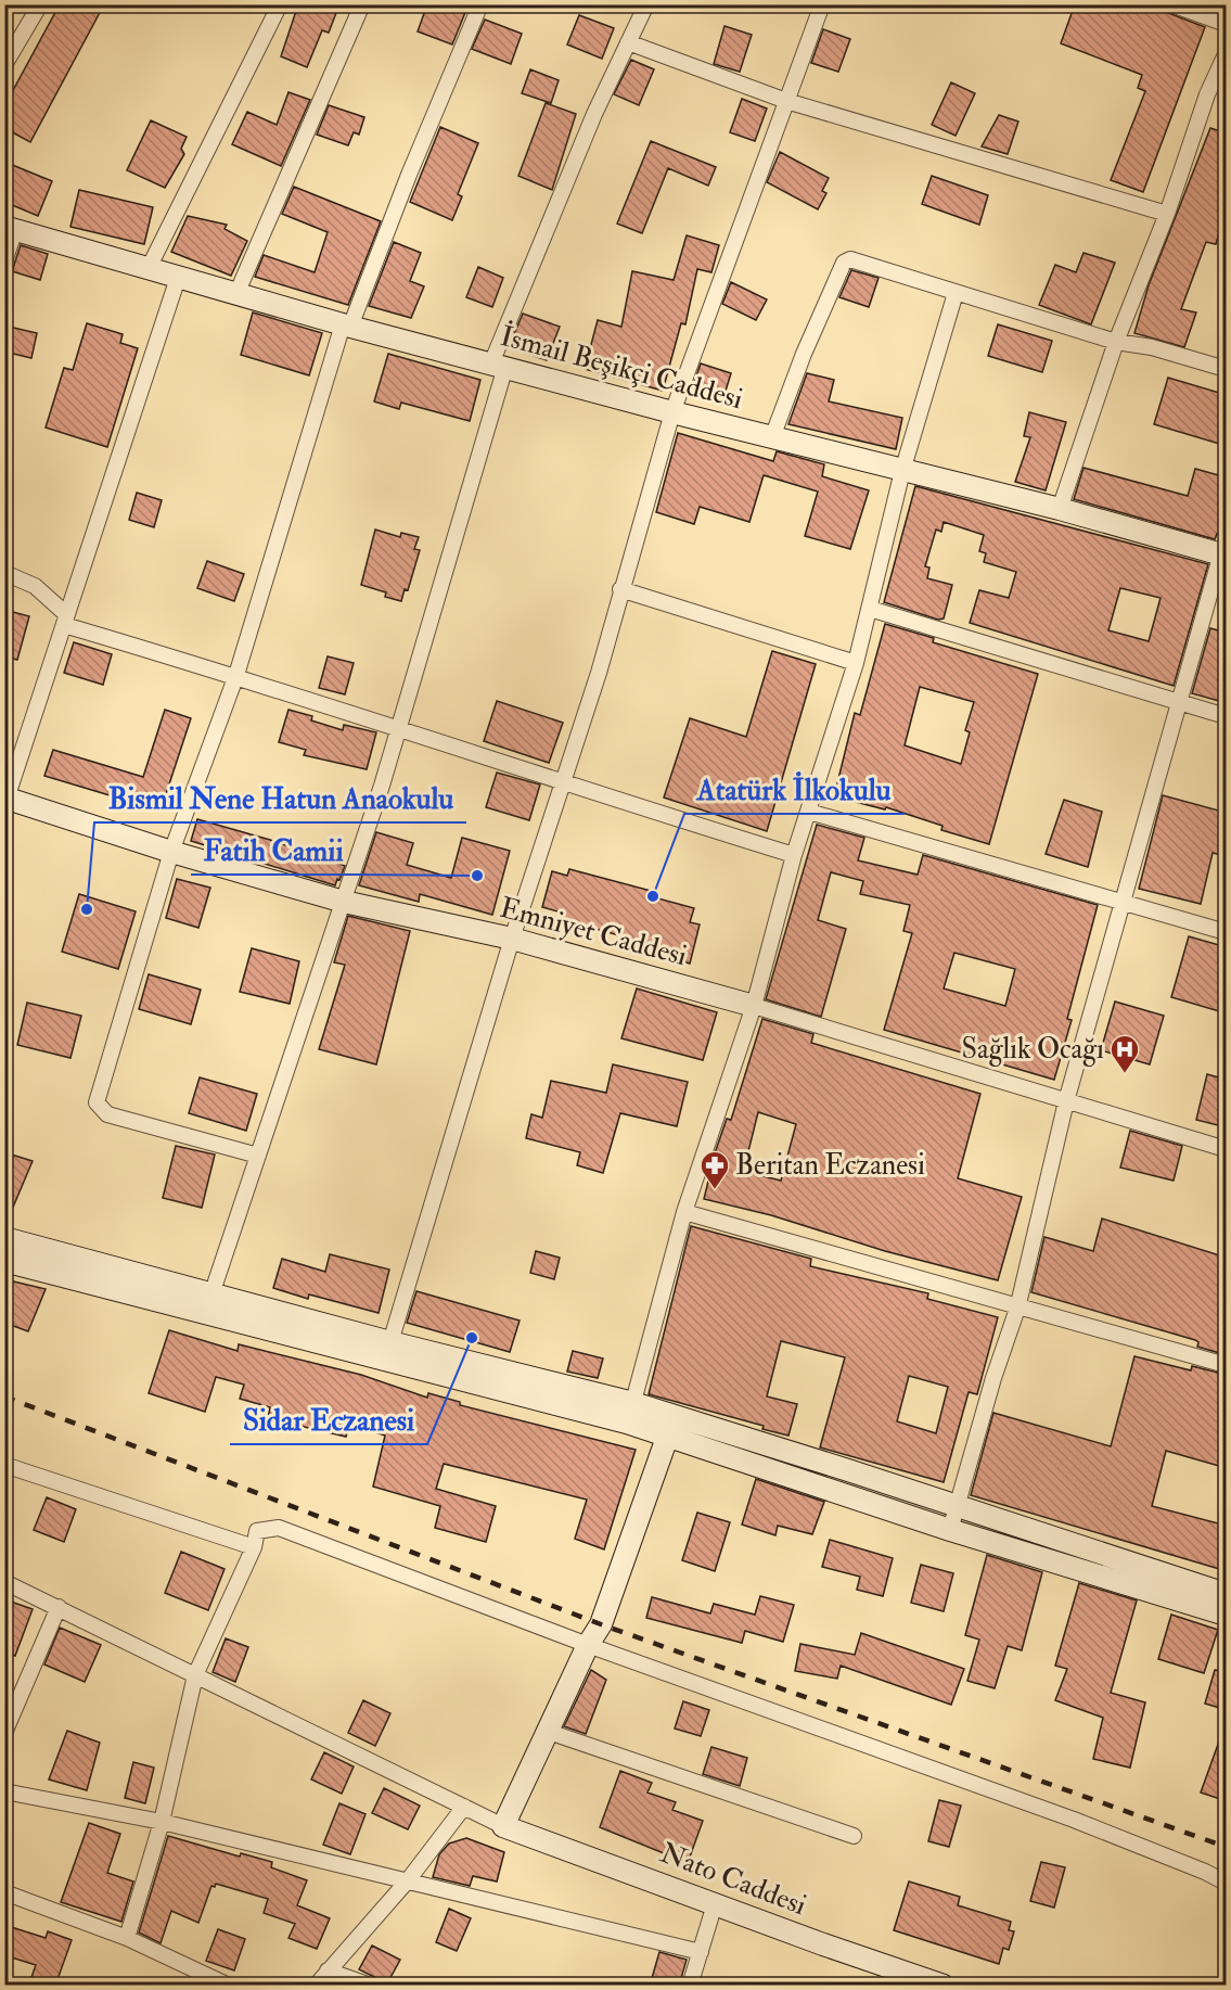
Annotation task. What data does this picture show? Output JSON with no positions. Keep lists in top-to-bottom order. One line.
{"streets":{"street":["İsmail Beşikçi Caddesi","Emniyet Caddesi","Nato Caddesi"]},"places":{"other":["Fatih Camii","Atatürk İlkokulu","Bismil Nene Hatun Anaokulu","Sidar Eczanesi"],"hospital":["Sağlık Ocağı"],"pharmacy":["Beritan Eczanesi"]}}
